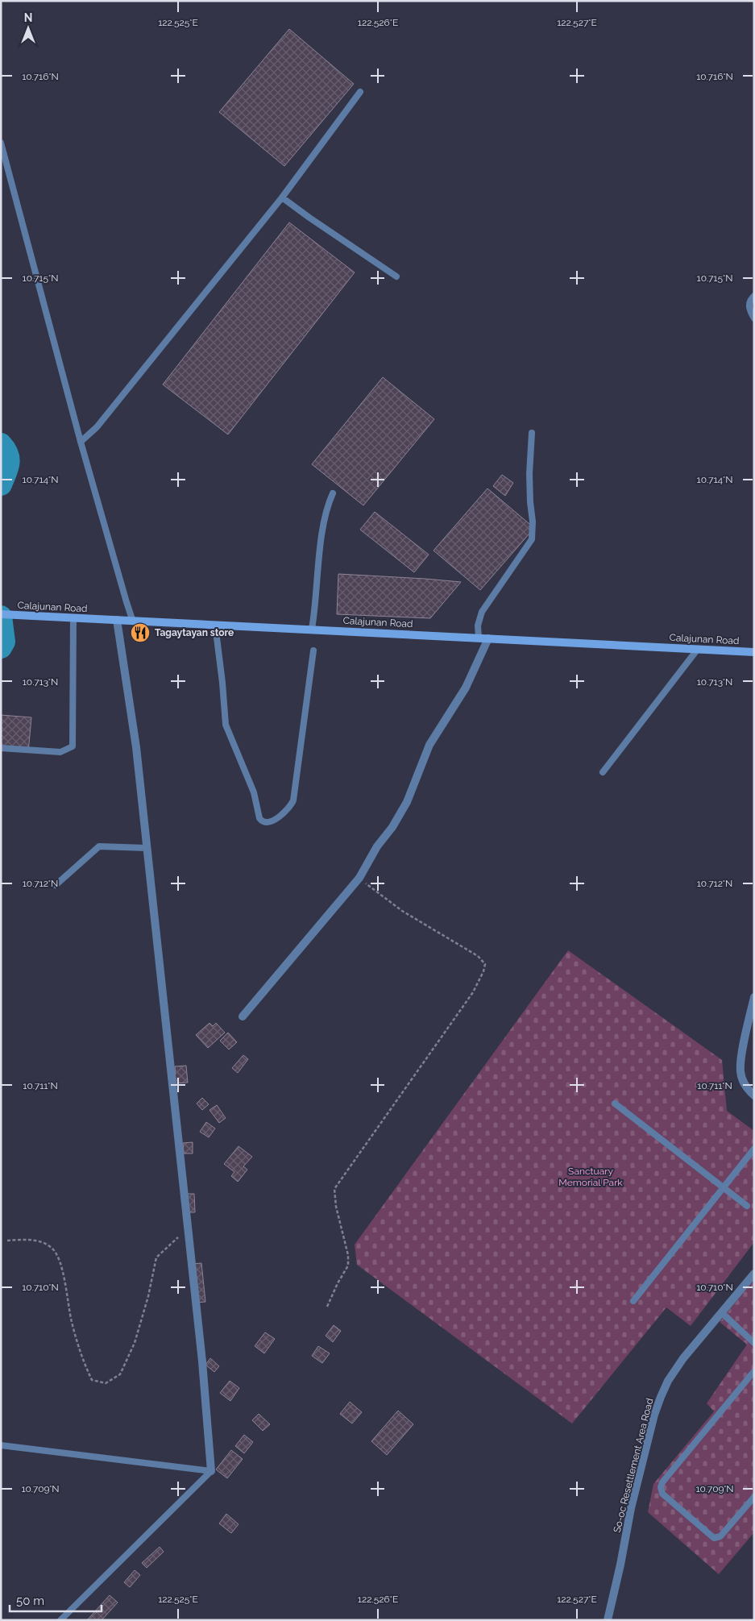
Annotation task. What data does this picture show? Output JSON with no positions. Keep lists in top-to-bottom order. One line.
{"streets":{"main road":["Calajunan Road"],"street":["So-oc Resettlement Area Road"]},"parks":["Sanctuary Memorial Park"],"places":{"restaurant":["Tagaytayan store"]},"scale_bar":"50 m","north":"top","coordinates":["122.525°E","122.526°E","122.527°E","10.716°N","10.715°N","10.714°N","10.713°N","10.712°N","10.711°N","10.710°N","10.709°N"]}
